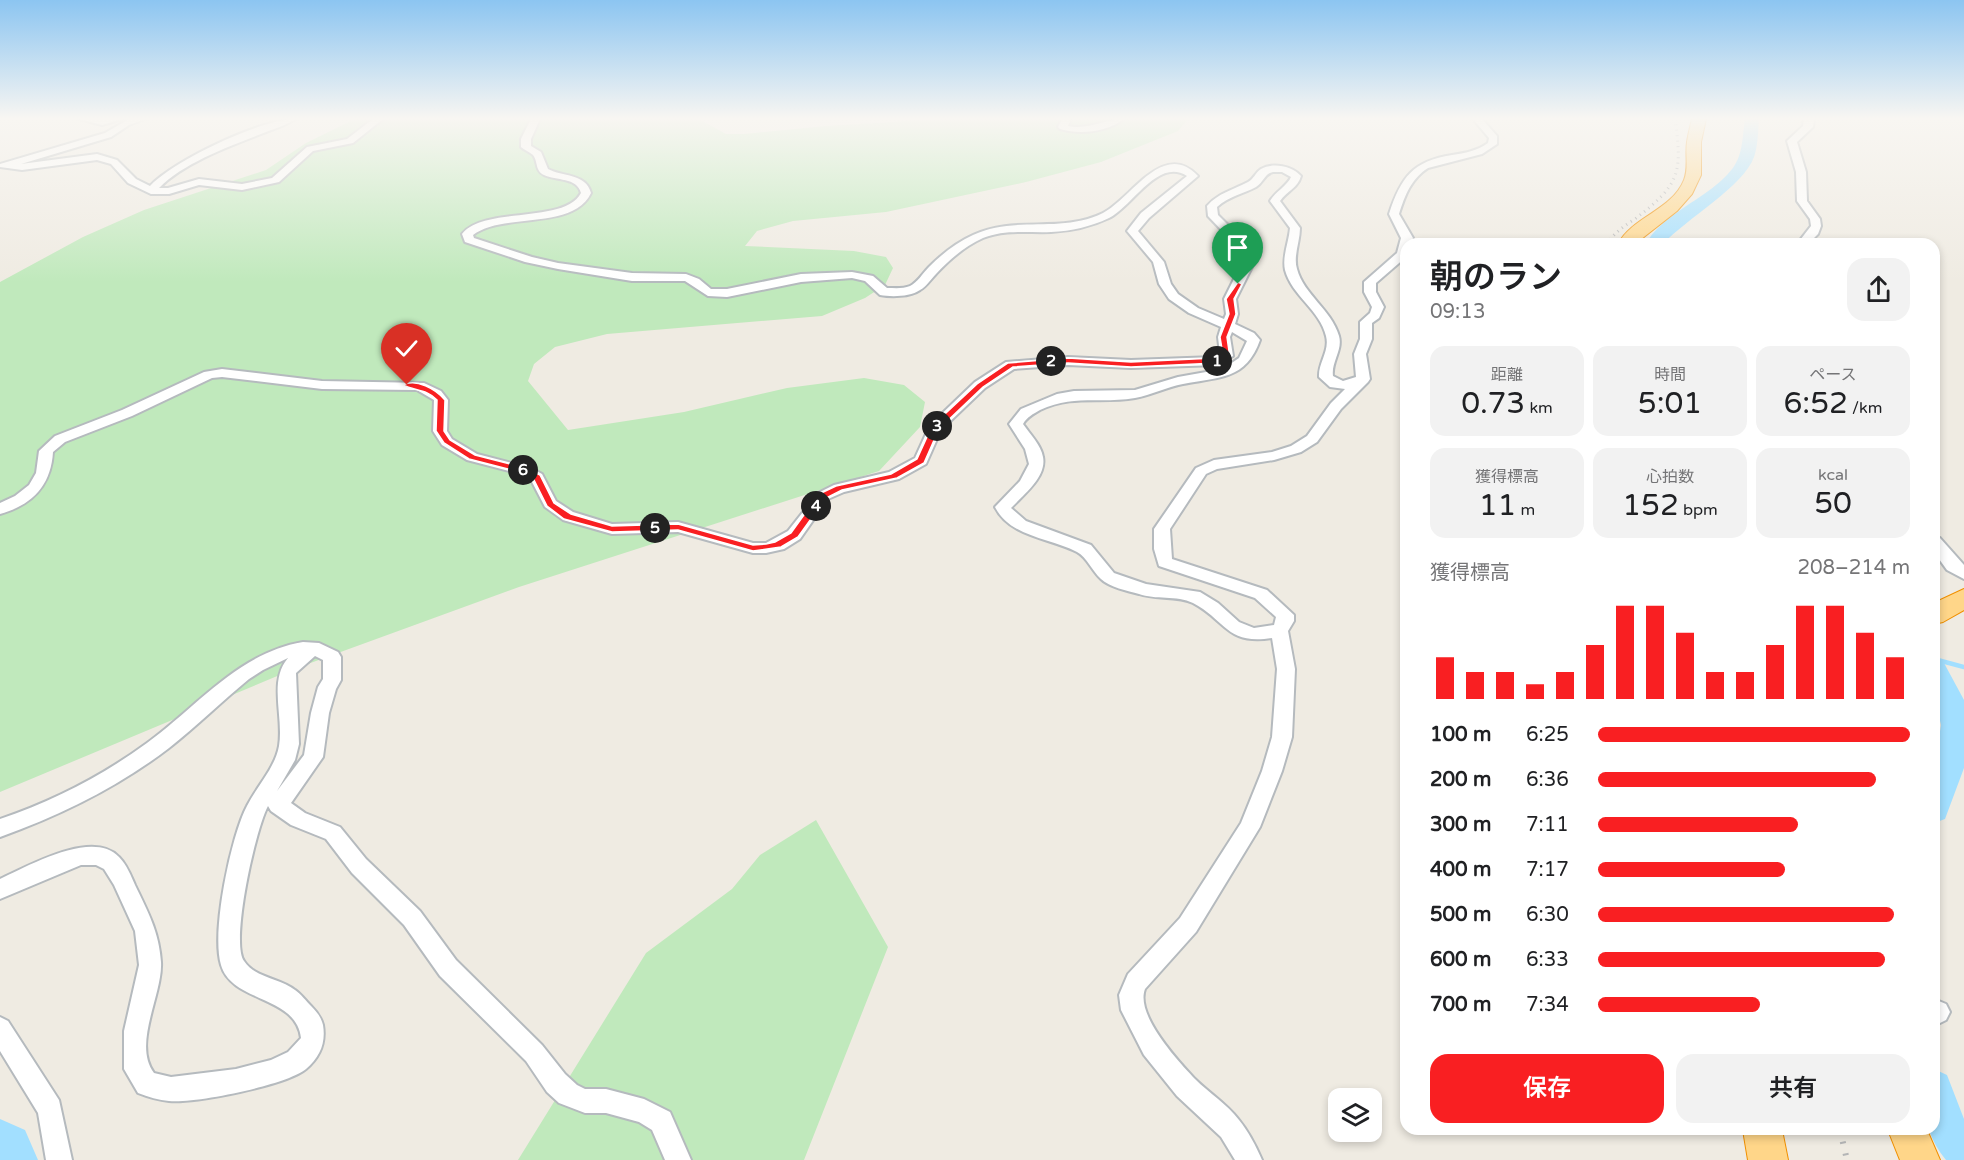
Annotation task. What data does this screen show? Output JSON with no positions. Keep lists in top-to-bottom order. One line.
{"page":{"heading":["朝のラン","09:13"],"stats":[["距離","0.73 km"],["時間","5:01"],["ペース","6:52 /km"],["獲得標高","11 m"],["心拍数","152 bpm"],["kcal","50"]],"pins":["1","2","3","6","4","5"],"chart":["獲得標高","208–214 m"],"list":[{"name":"100 m","note":"6:25"},{"name":"200 m","note":"6:36"},{"name":"300 m","note":"7:11"},{"name":"400 m","note":"7:17"},{"name":"500 m","note":"6:30"},{"name":"600 m","note":"6:33"},{"name":"700 m","note":"7:34"}],"buttons":["保存","共有"]}}
